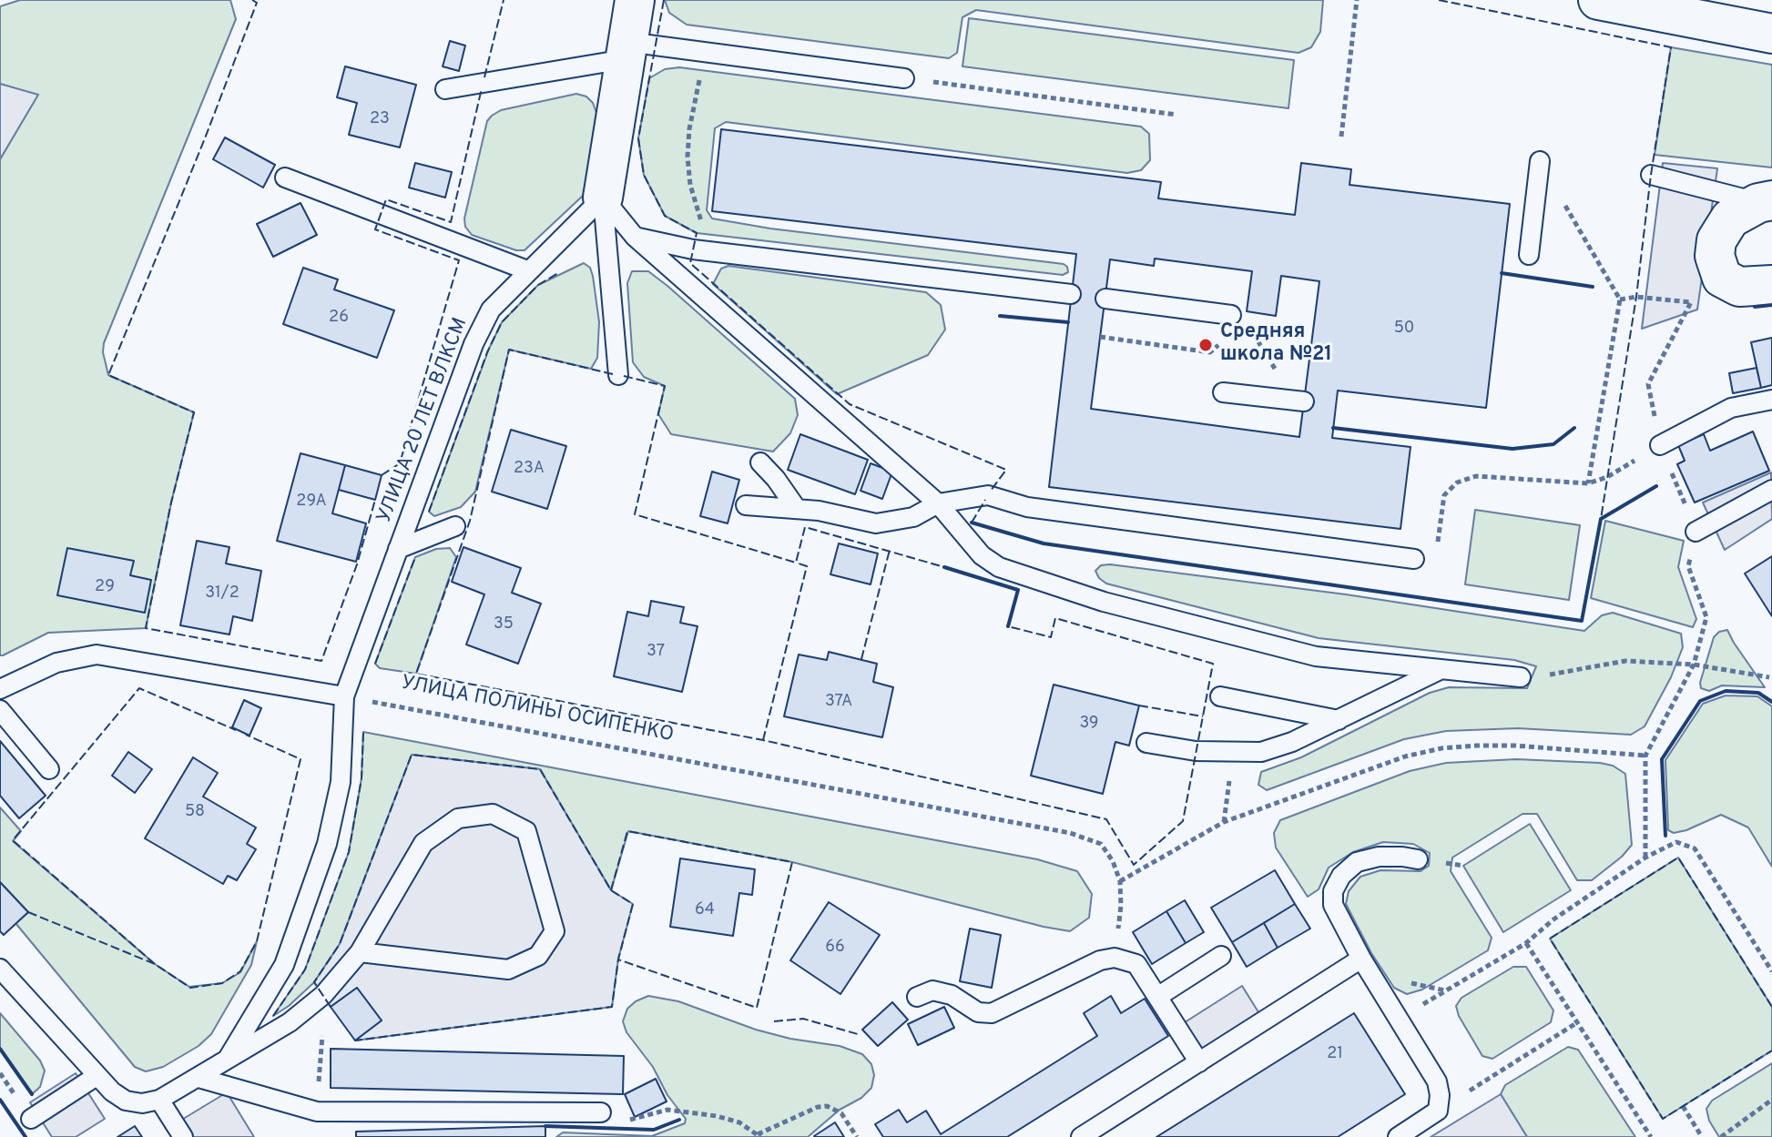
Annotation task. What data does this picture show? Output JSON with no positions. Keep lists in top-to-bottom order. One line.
{"streets":{"lane":["УЛИЦА 20 ЛЕТ ВЛКСМ"],"path":["УЛИЦА ПОЛИНЫ ОСИПЕНКО"]},"crossings":[["УЛИЦА 20 ЛЕТ ВЛКСМ","УЛИЦА ПОЛИНЫ ОСИПЕНКО"]],"places":["Средняя школа №21"],"house_numbers":["23","26","50","23А","29А","29","31/2","35","37","37А","39","58","64","66","21"]}
